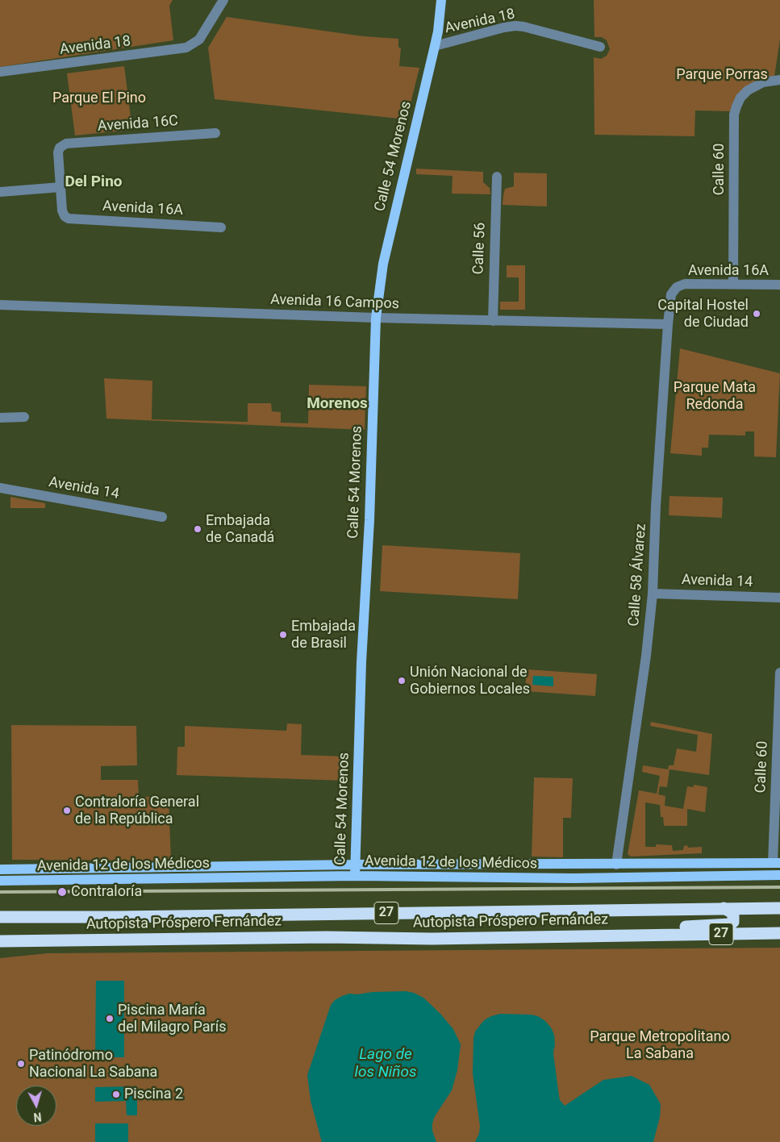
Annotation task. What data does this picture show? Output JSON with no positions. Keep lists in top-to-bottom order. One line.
{"streets":{"highway":["27","Autopista Próspero Fernández"],"main road":["Calle 54 Morenos","Avenida 12 de los Médicos"],"street":["Avenida 18","Avenida 16C","Calle 60","Avenida 16A","Calle 56","Avenida 16 Campos","Avenida 14","Calle 58 Álvarez"]},"crossings":[["Avenida 18","Calle 54 Morenos"],["Avenida 16C","Avenida 16A"],["Calle 54 Morenos","Avenida 16 Campos"],["Calle 54 Morenos","Avenida 12 de los Médicos"],["Calle 60","Avenida 16A"],["Calle 60","Avenida 12 de los Médicos"],["Avenida 16A","Calle 58 Álvarez"],["Calle 56","Avenida 16 Campos"],["Avenida 16 Campos","Calle 58 Álvarez"],["Avenida 14","Calle 58 Álvarez"],["Calle 58 Álvarez","Avenida 12 de los Médicos"]],"districts":["Del Pino","Morenos"],"water":["Lago de los Niños"],"parks":["Parque Porras","Parque El Pino","Parque Mata Redonda","Parque Metropolitano La Sabana"],"places":["Capital Hostel de Ciudad","Embajada de Canadá","Embajada de Brasil","Unión Nacional de Gobiernos Locales","Contraloría General de la República","Contraloría","Piscina María del Milagro París","Patinódromo Nacional La Sabana","Piscina 2"],"north":"bottom"}
